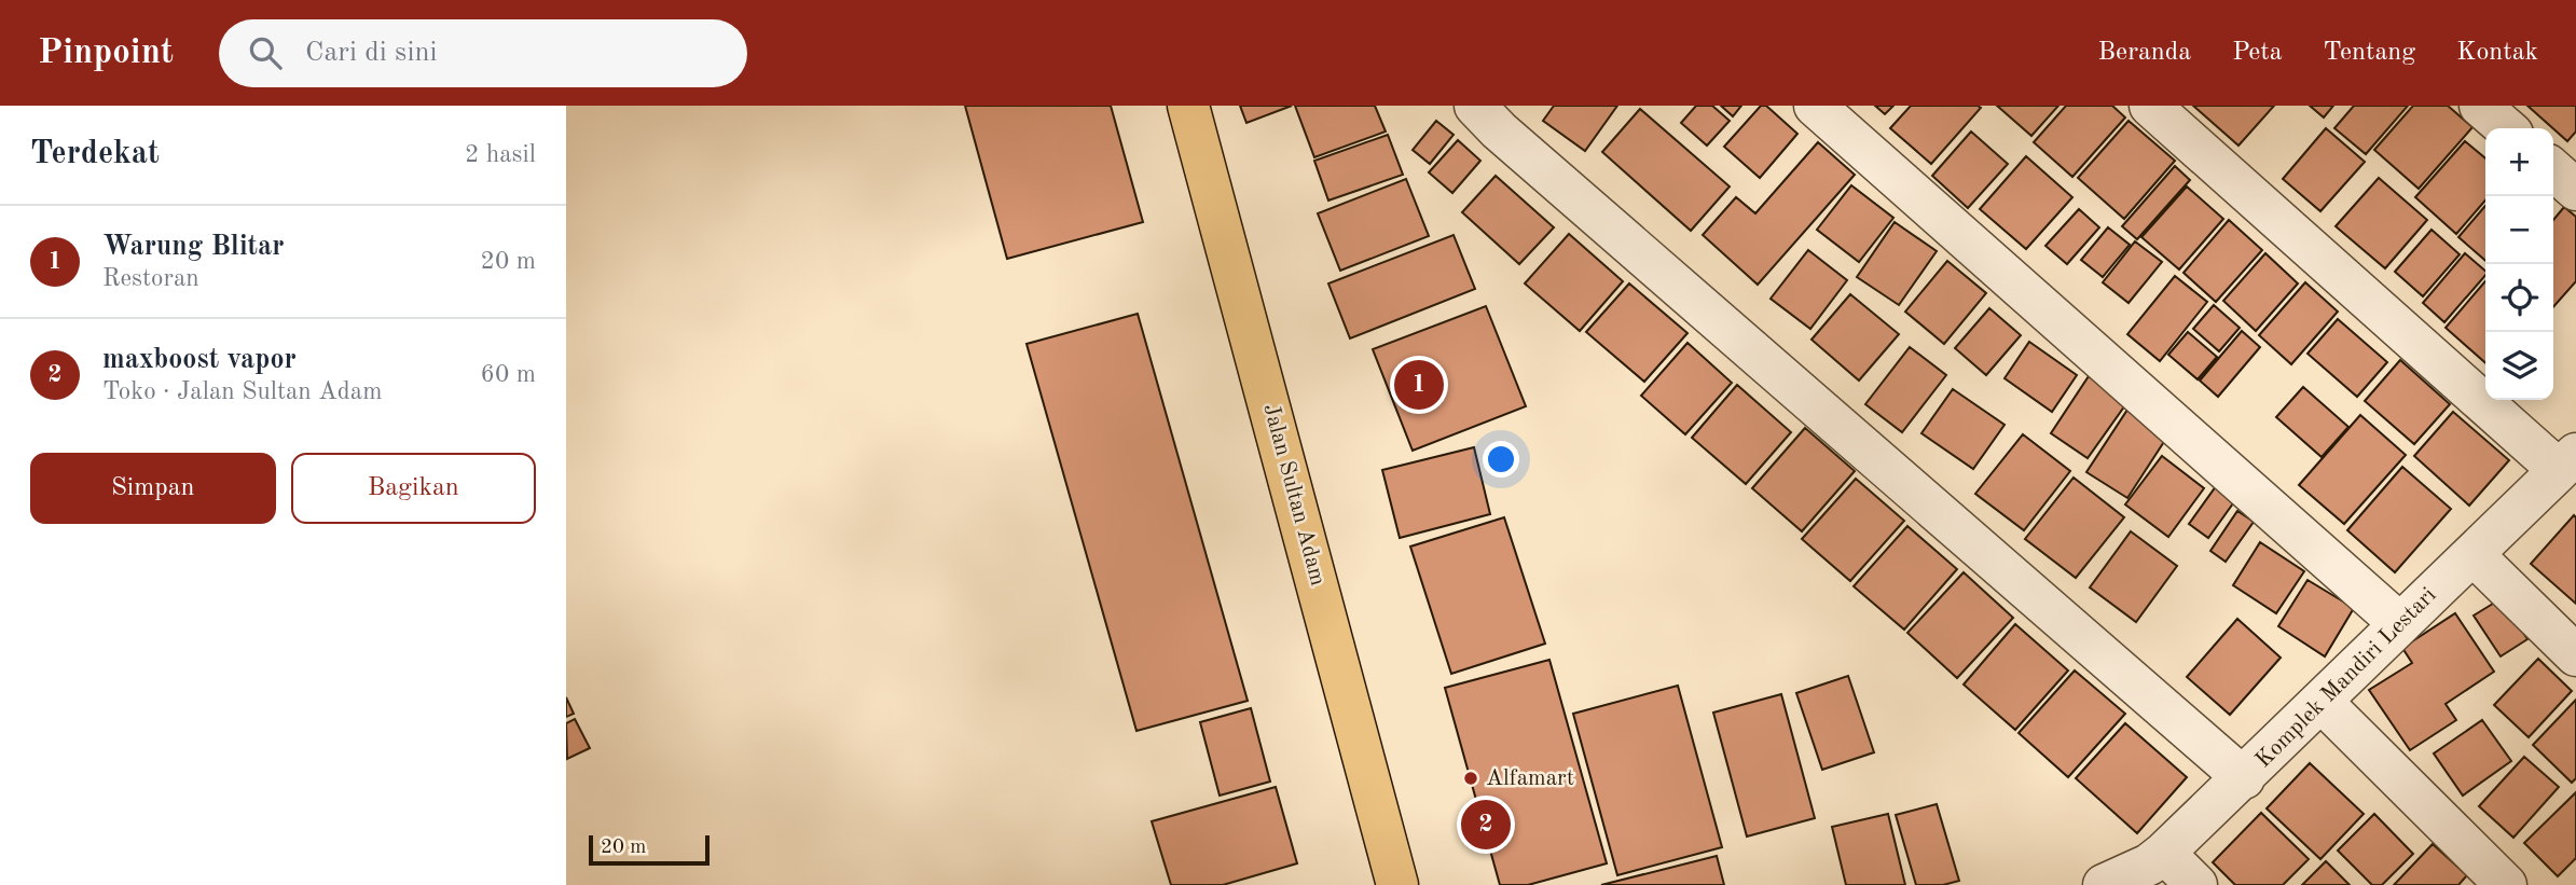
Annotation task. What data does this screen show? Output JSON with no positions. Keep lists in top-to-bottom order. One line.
{"streets":{"main road":["Jalan Sultan Adam"],"street":["Komplek Mandiri Lestari"]},"places":["Alfamart"],"scale_bar":"20 m","page":{"header":"Pinpoint","search":"Cari di sini","nav":["Beranda","Peta","Tentang","Kontak"],"heading":["Terdekat","2 hasil"],"map_buttons":["+","−"],"list":[{"mark":"1","name":"Warung Blitar","note":"Restoran","value":"20 m"},{"mark":"2","name":"maxboost vapor","note":"Toko · Jalan Sultan Adam","value":"60 m"}],"pins":["1","2"],"buttons":["Simpan","Bagikan"],"scale":"20 m"}}
